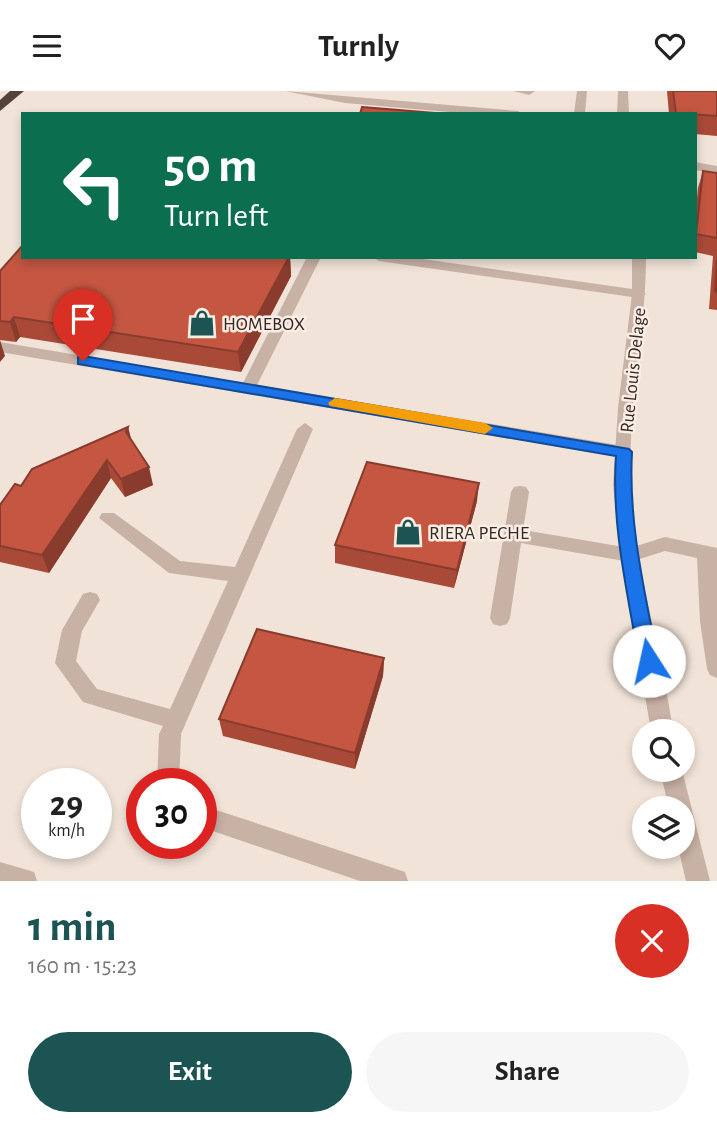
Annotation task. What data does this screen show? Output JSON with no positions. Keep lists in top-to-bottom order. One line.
{"streets":{"street":["Rue Louis Delage"]},"places":{"shop":["HOMEBOX","RIERA PECHE"]},"page":{"header":"Turnly","turn":["50 m","Turn left"],"speed":"29 km/h","limit":"30","heading":["1 min","160 m · 15:23"],"buttons":["Exit","Share"]}}
